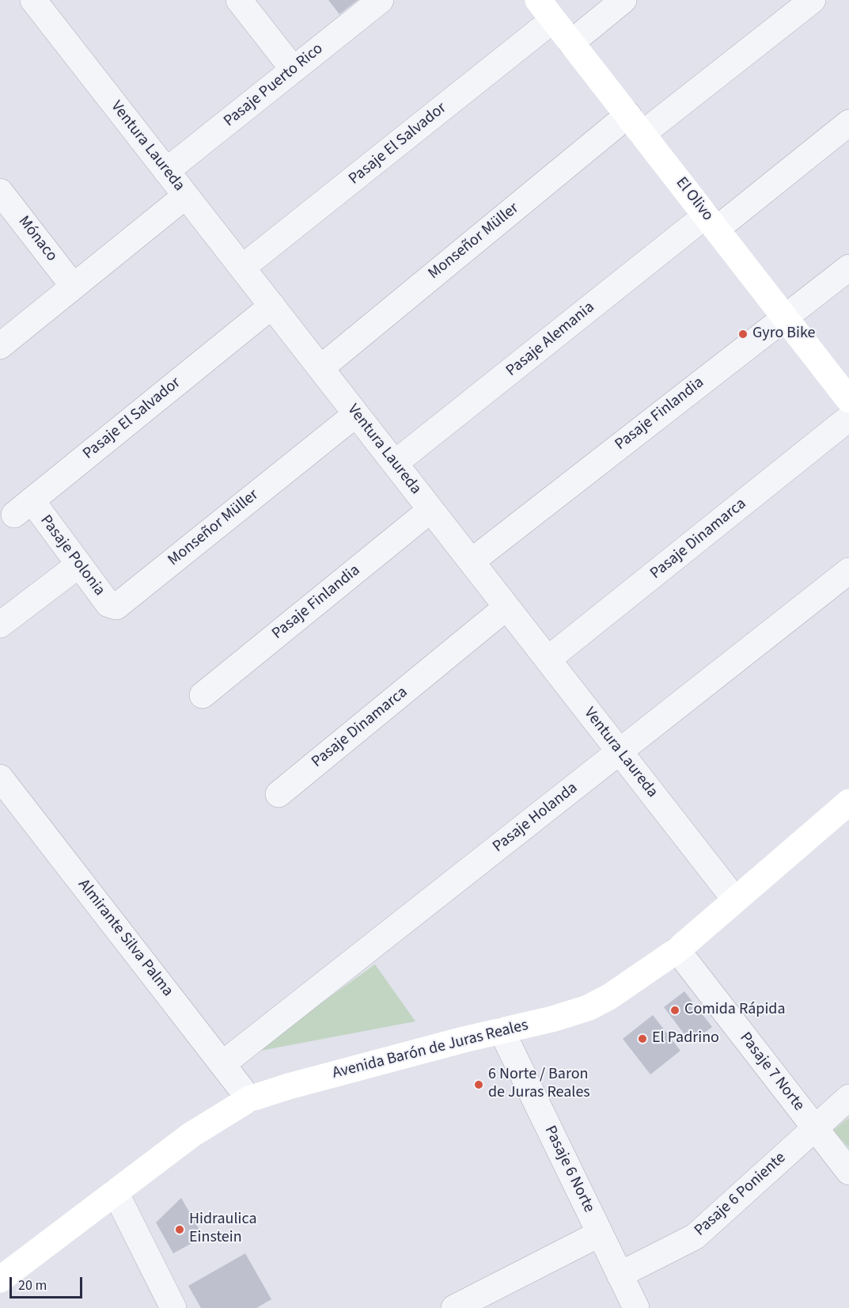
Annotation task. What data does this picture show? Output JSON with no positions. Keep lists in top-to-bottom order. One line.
{"streets":{"street":["Pasaje Puerto Rico","Pasaje El Salvador","Ventura Laureda","El Olivo","Mónaco","Monseñor Müller","Pasaje Alemania","Pasaje Finlandia","Pasaje Dinamarca","Pasaje Polonia","Pasaje Holanda","Almirante Silva Palma","Avenida Barón de Juras Reales","Pasaje 7 Norte","Pasaje 6 Norte","Pasaje 6 Poniente"]},"crossings":[["Pasaje Puerto Rico","Ventura Laureda"],["Pasaje El Salvador","Ventura Laureda"],["Pasaje El Salvador","El Olivo"],["Pasaje El Salvador","Pasaje Polonia"],["Ventura Laureda","Monseñor Müller"],["Ventura Laureda","Pasaje Alemania"],["Ventura Laureda","Pasaje Finlandia"],["Ventura Laureda","Pasaje Dinamarca"],["Ventura Laureda","Pasaje Holanda"],["Ventura Laureda","Avenida Barón de Juras Reales"],["El Olivo","Monseñor Müller"],["El Olivo","Pasaje Alemania"],["El Olivo","Pasaje Finlandia"],["Monseñor Müller","Pasaje Polonia"],["Pasaje Holanda","Almirante Silva Palma"],["Almirante Silva Palma","Avenida Barón de Juras Reales"],["Avenida Barón de Juras Reales","Pasaje 7 Norte"],["Avenida Barón de Juras Reales","Pasaje 6 Norte"],["Pasaje 7 Norte","Pasaje 6 Poniente"],["Pasaje 6 Norte","Pasaje 6 Poniente"]],"places":["Gyro Bike","Comida Rápida","El Padrino","6 Norte / Baron de Juras Reales","Hidraulica Einstein"],"scale_bar":"20 m"}
